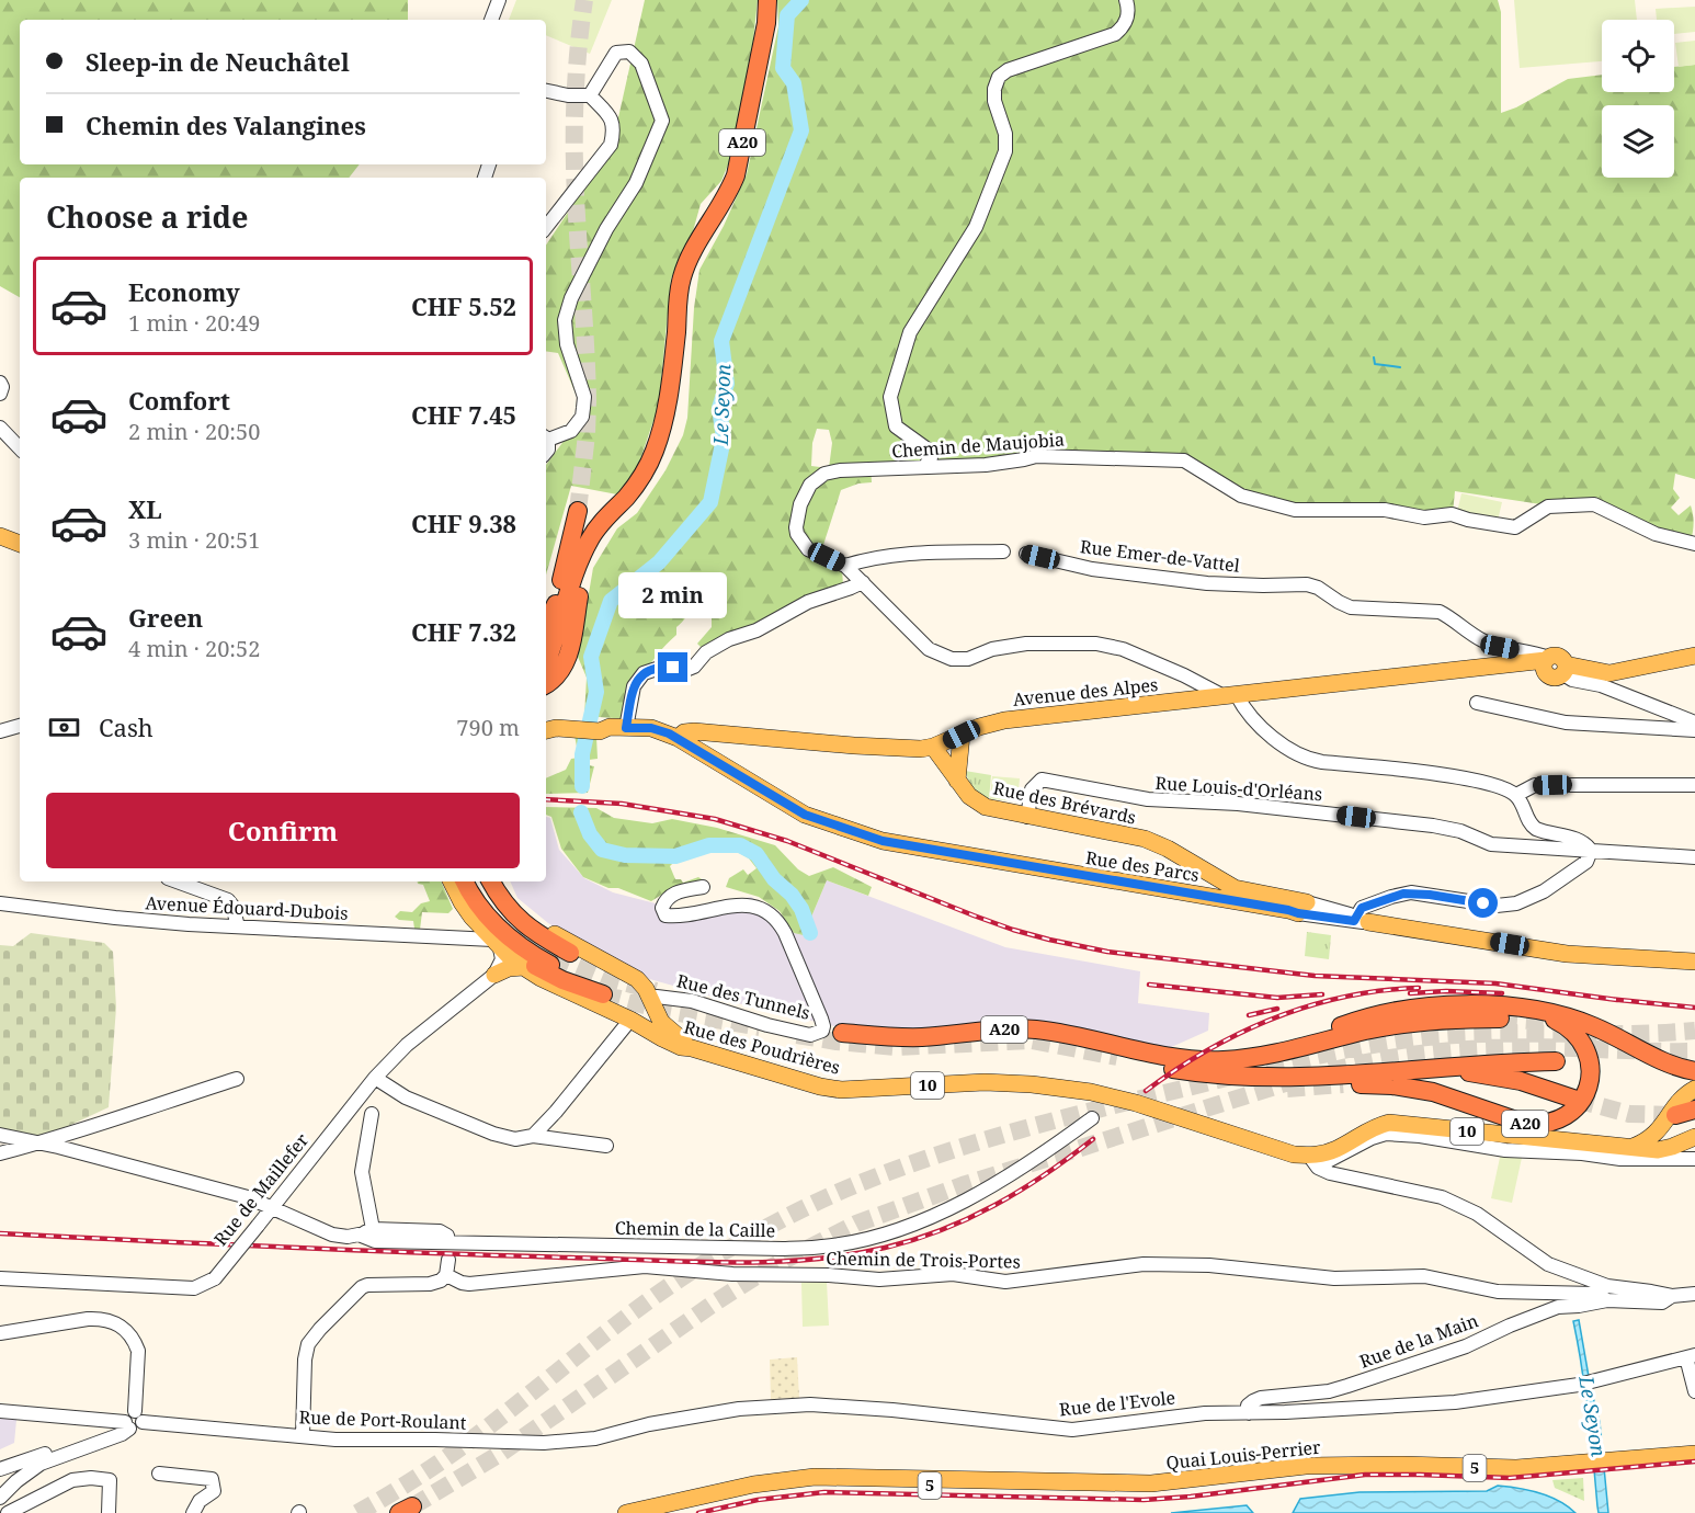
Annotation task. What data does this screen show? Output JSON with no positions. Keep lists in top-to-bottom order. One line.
{"streets":{"highway":["A20"],"main road":["Avenue des Alpes","Rue des Brévards","Rue des Parcs","Rue des Tunnels","Rue des Poudrières","10","Quai Louis-Perrier","5"],"street":["Chemin de Maujobia","Rue Emer-de-Vattel","Rue Louis-d'Orléans","Avenue Édouard-Dubois","Rue de Maillefer","Chemin de la Caille","Chemin de Trois-Portes","Rue de la Main","Rue de l'Evole","Rue de Port-Roulant"]},"crossings":[["Chemin de Maujobia","Avenue des Alpes"],["Rue Emer-de-Vattel","Avenue des Alpes"],["Avenue des Alpes","Rue des Brévards"],["Avenue des Alpes","Rue des Parcs"],["Rue Louis-d'Orléans","Rue des Brévards"],["Rue des Brévards","Rue des Parcs"],["Avenue Édouard-Dubois","Rue des Poudrières"],["Avenue Édouard-Dubois","10"],["Rue des Tunnels","Rue des Poudrières"],["Rue des Poudrières","10"],["Rue de Maillefer","Chemin de la Caille"],["Chemin de Trois-Portes","Rue de la Main"],["Rue de la Main","Rue de l'Evole"],["Rue de l'Evole","Rue de Port-Roulant"],["Quai Louis-Perrier","5"]],"water":["Le Seyon"],"page":{"banner":["Sleep-in de Neuchâtel","Chemin des Valangines"],"heading":"Choose a ride","list":[{"name":"Economy","note":"1 min · 20:49","value":"CHF 5.52"},{"name":"Comfort","note":"2 min · 20:50","value":"CHF 7.45"},{"name":"XL","note":"3 min · 20:51","value":"CHF 9.38"},{"name":"Green","note":"4 min · 20:52","value":"CHF 7.32"}],"bubble":"2 min","pay":["Cash","790 m"],"buttons":"Confirm"}}
